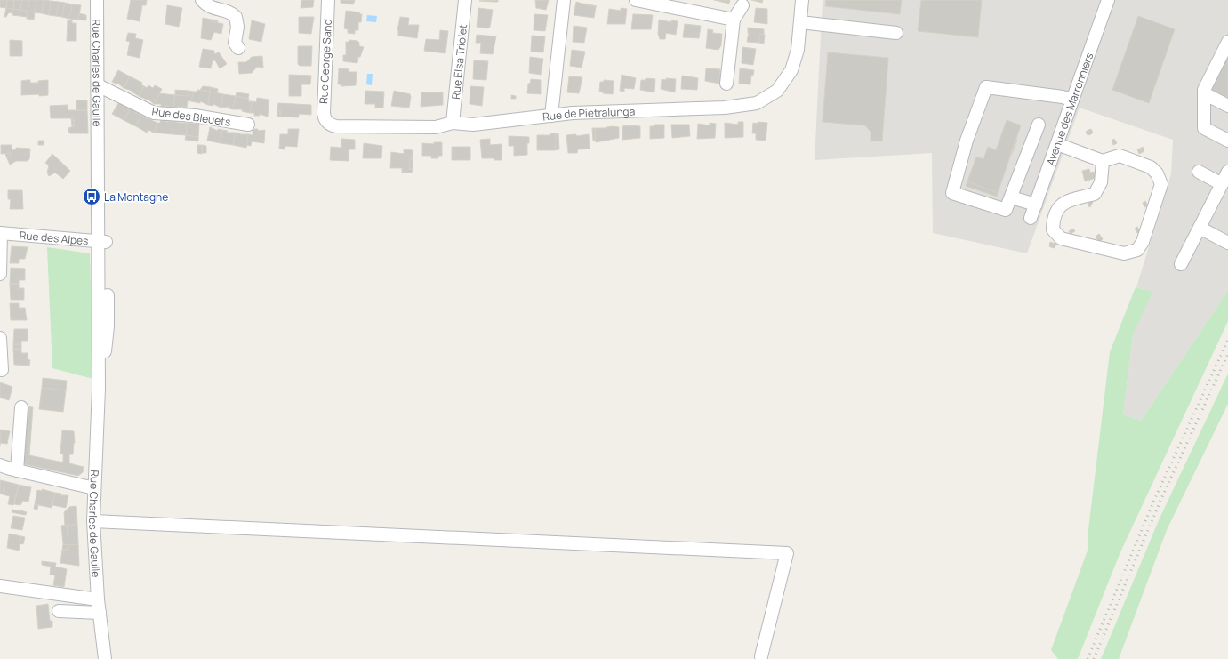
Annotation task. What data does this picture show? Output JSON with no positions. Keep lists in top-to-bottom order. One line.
{"streets":{"street":["Rue George Sand","Rue Elsa Triolet","Rue Charles de Gaulle","Avenue des Marronniers","Rue de Pietralunga","Rue des Bleuets","Rue des Alpes"]},"crossings":[["Rue George Sand","Rue de Pietralunga"],["Rue Elsa Triolet","Rue de Pietralunga"],["Rue Charles de Gaulle","Rue des Bleuets"],["Rue Charles de Gaulle","Rue des Alpes"]],"places":{"bus stop":["La Montagne"]}}
